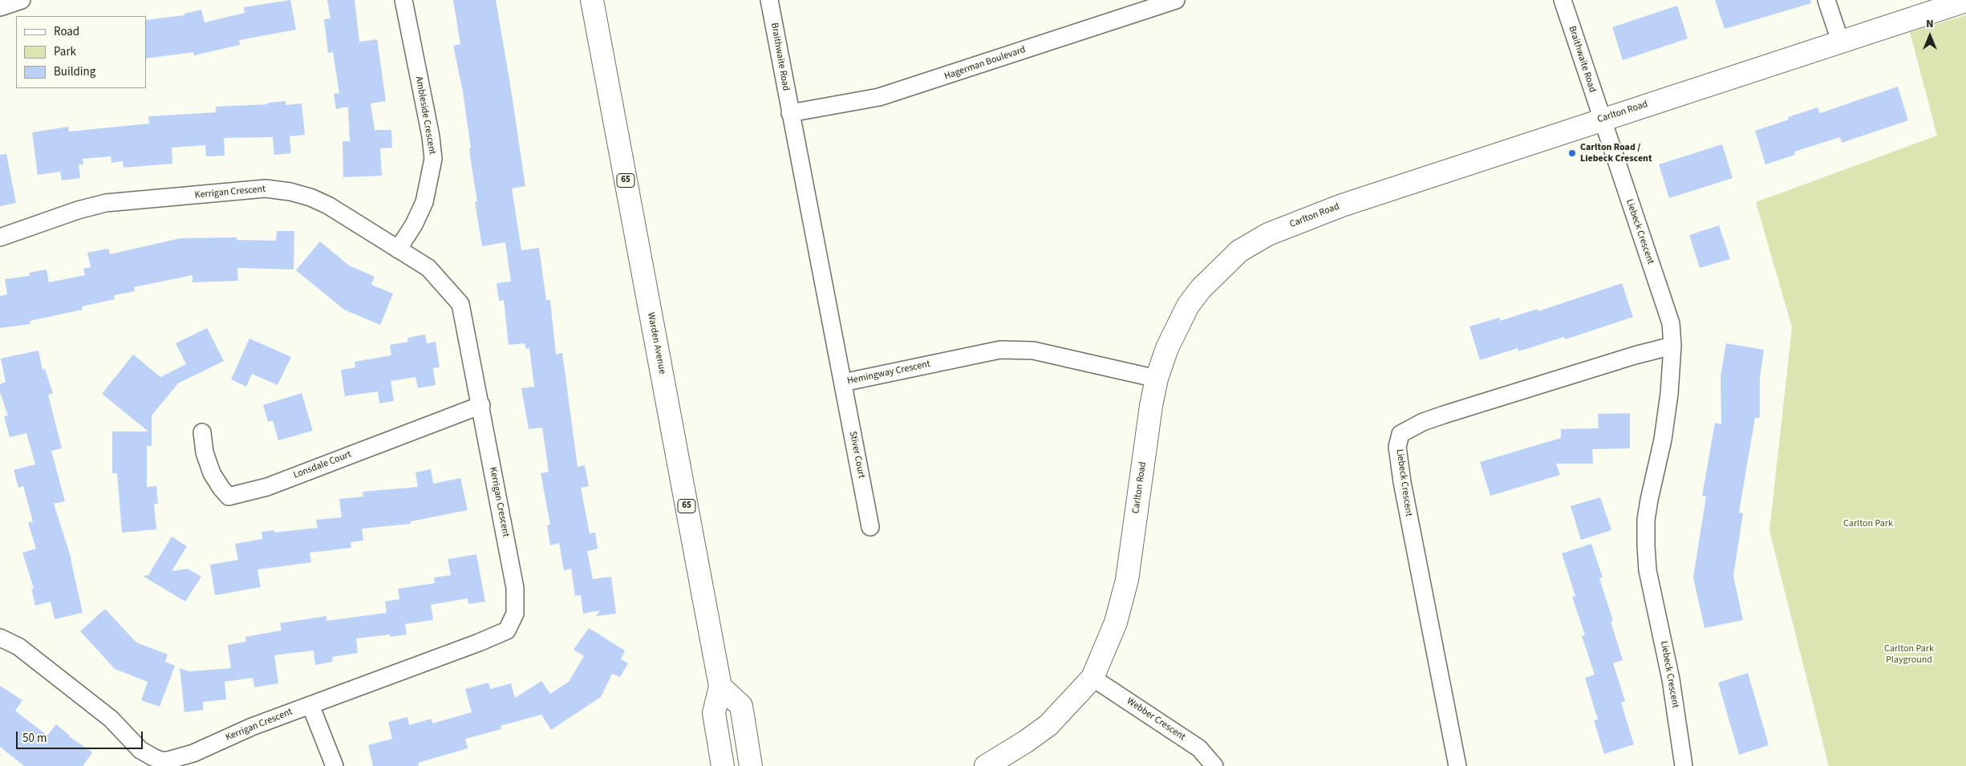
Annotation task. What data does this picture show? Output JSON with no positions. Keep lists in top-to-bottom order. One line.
{"streets":{"main road":["Carlton Road","65","Warden Avenue"],"street":["Braithwaite Road","Hagerman Boulevard","Ambleside Crescent","Kerrigan Crescent","Liebeck Crescent","Hemingway Crescent","Stiver Court","Lonsdale Court","Webber Crescent"]},"crossings":[["Braithwaite Road","Hagerman Boulevard"],["Braithwaite Road","Carlton Road"],["Braithwaite Road","Liebeck Crescent"],["Braithwaite Road","Hemingway Crescent"],["Hagerman Boulevard","Hemingway Crescent"],["Carlton Road","Liebeck Crescent"],["Carlton Road","Hemingway Crescent"],["Carlton Road","Webber Crescent"],["Ambleside Crescent","Kerrigan Crescent"],["Kerrigan Crescent","Lonsdale Court"],["Hemingway Crescent","Stiver Court"]],"parks":["Carlton Park","Carlton Park Playground"],"places":["Carlton Road / Liebeck Crescent"],"legend":["Road","Park","Building"],"scale_bar":"50 m","north":"top"}
